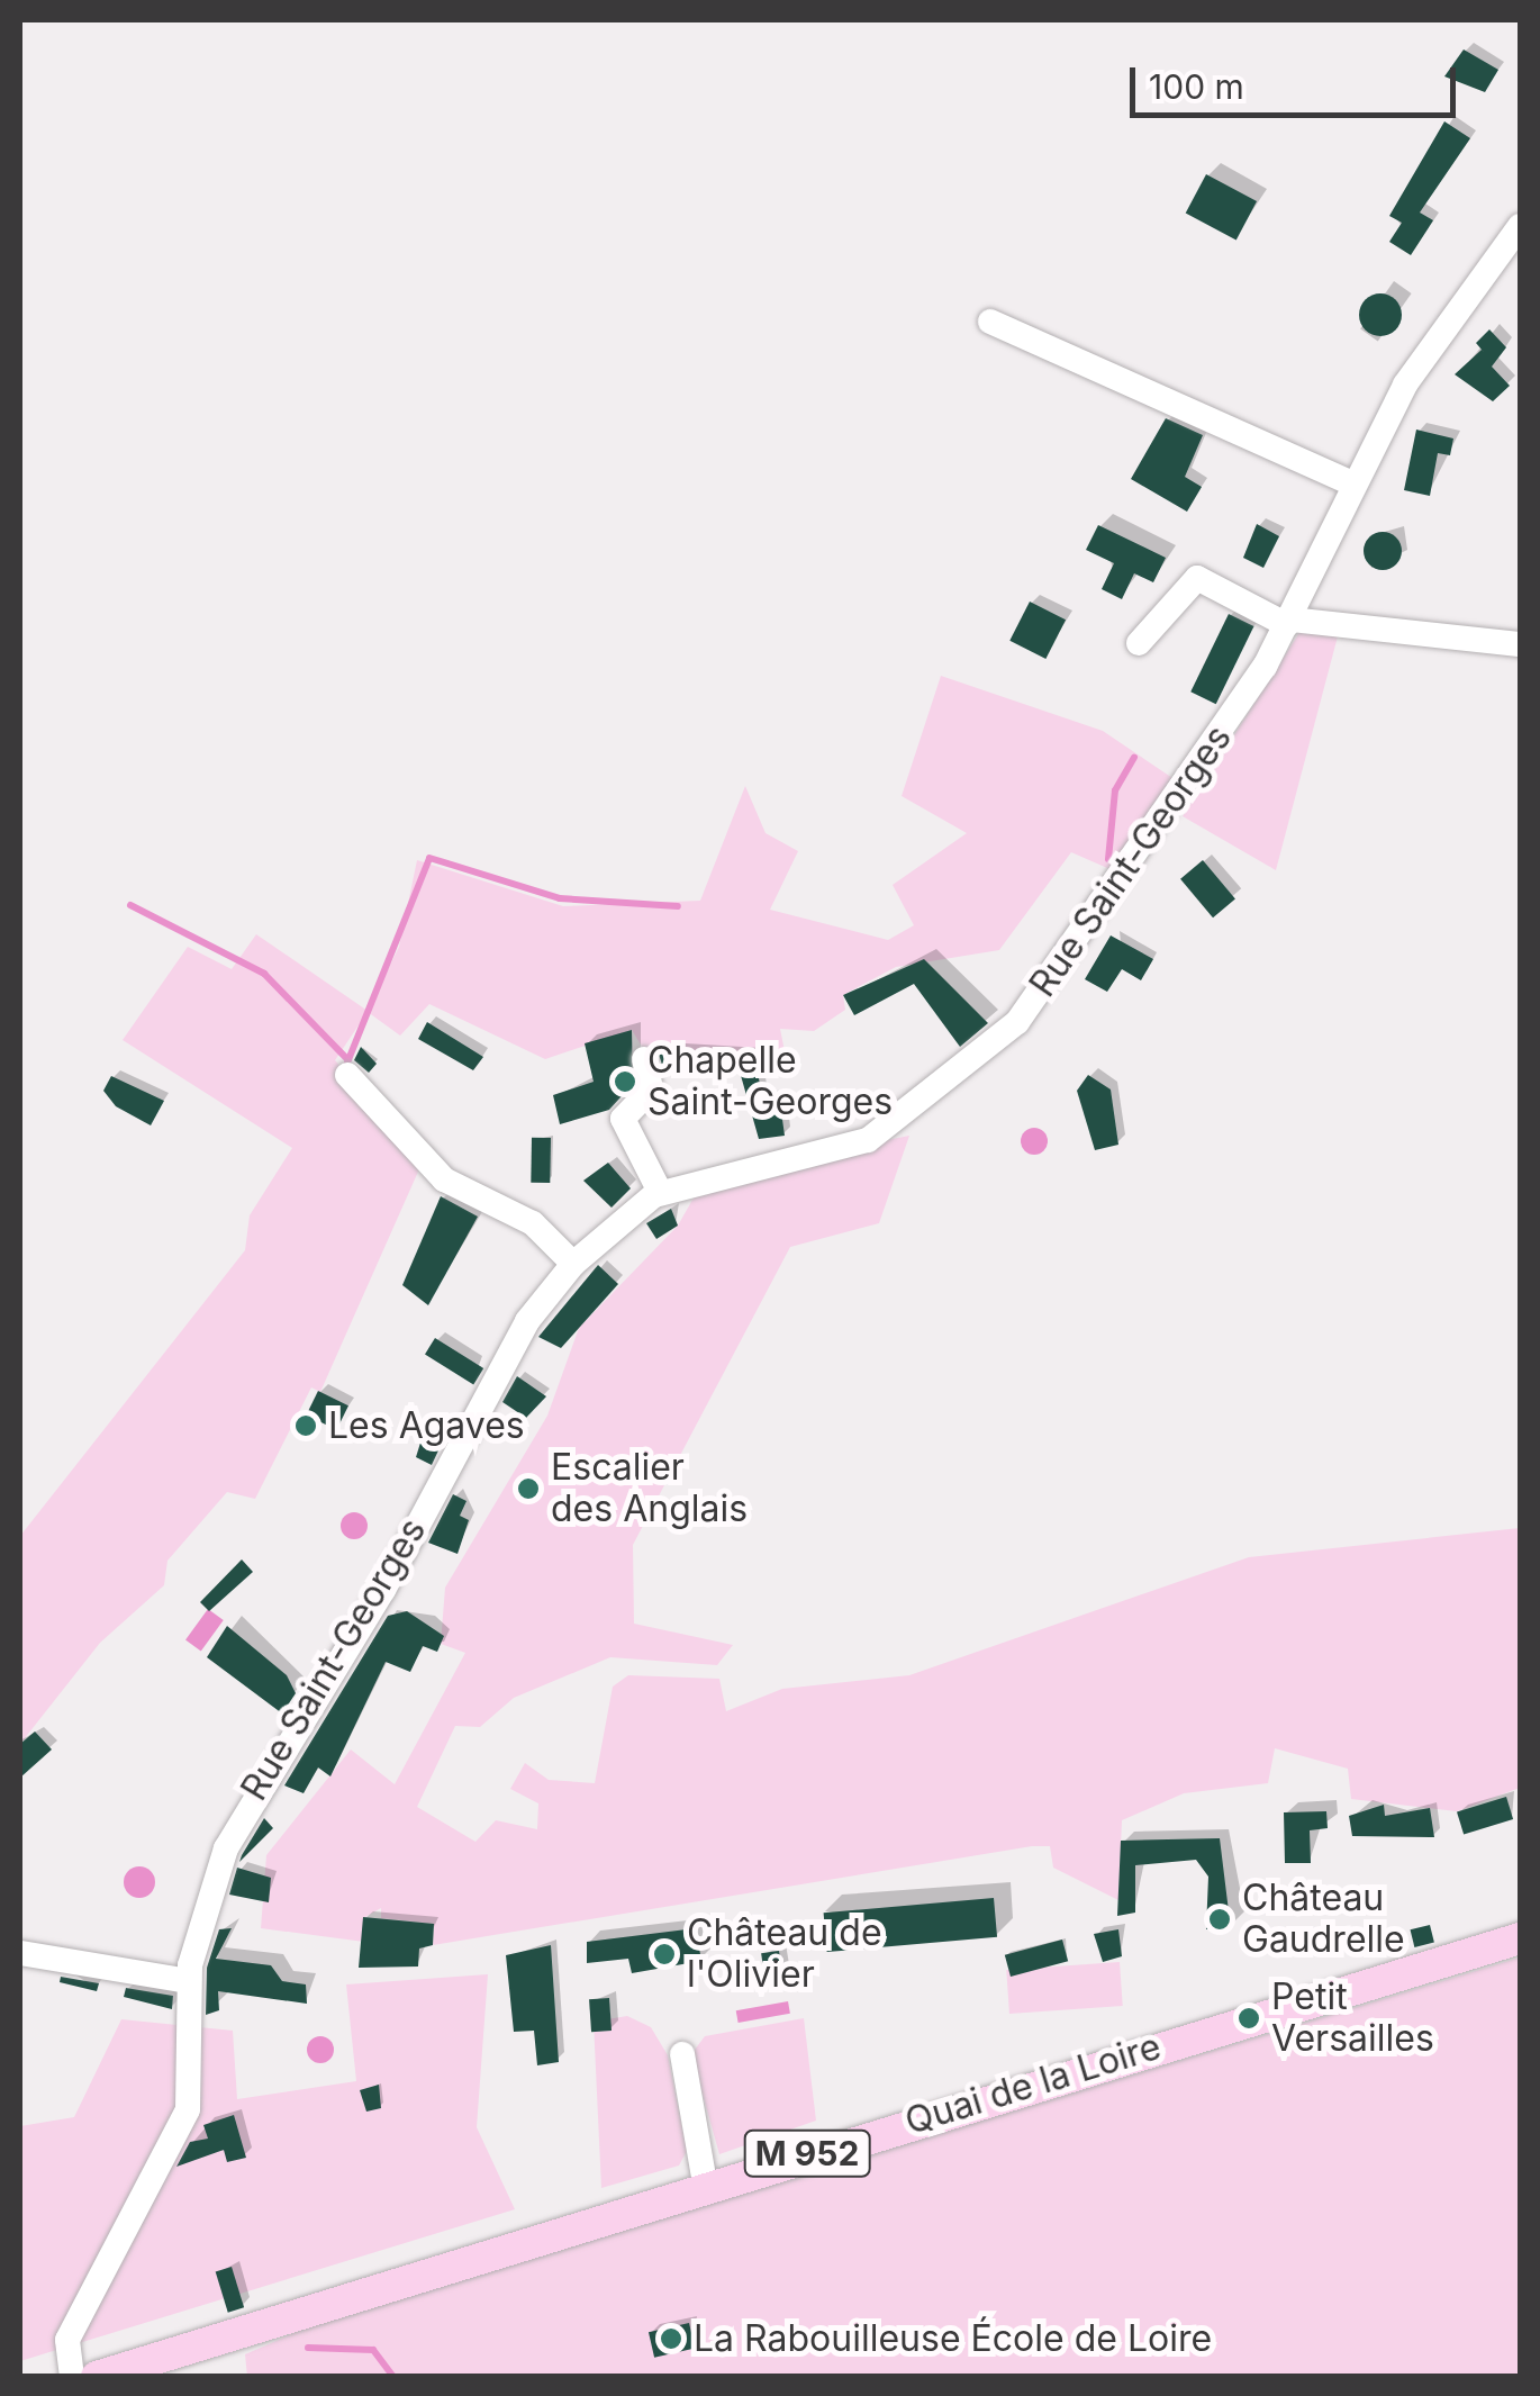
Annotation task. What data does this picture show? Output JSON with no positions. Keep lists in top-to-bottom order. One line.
{"streets":{"main road":["Quai de la Loire","M 952"],"street":["Rue Saint-Georges"]},"places":["Chapelle Saint-Georges","Les Agaves","Escalier des Anglais","Château Gaudrelle","Château de l'Olivier","Petit Versailles","La Rabouilleuse École de Loire"],"scale_bar":"100 m"}
